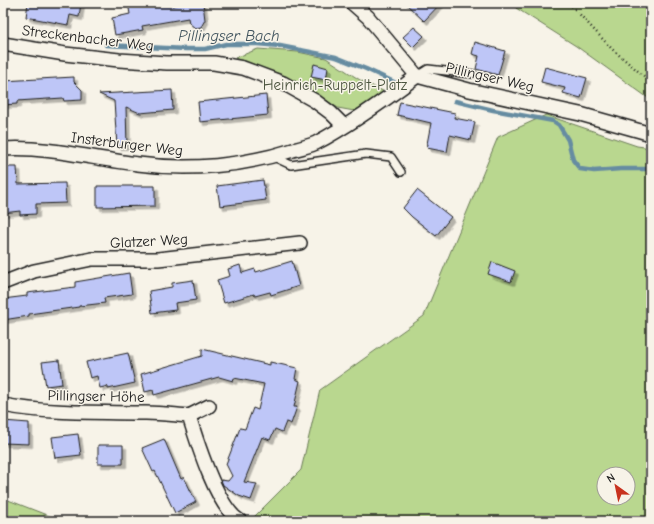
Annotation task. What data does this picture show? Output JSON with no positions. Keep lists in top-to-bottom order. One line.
{"streets":{"street":["Streckenbacher Weg","Pillingser Weg","Insterburger Weg","Glatzer Weg","Pillingser Höhe"]},"crossings":[["Streckenbacher Weg","Insterburger Weg"],["Pillingser Weg","Insterburger Weg"]],"water":["Pillingser Bach"],"parks":["Heinrich-Ruppelt-Platz"],"north":"top left"}
